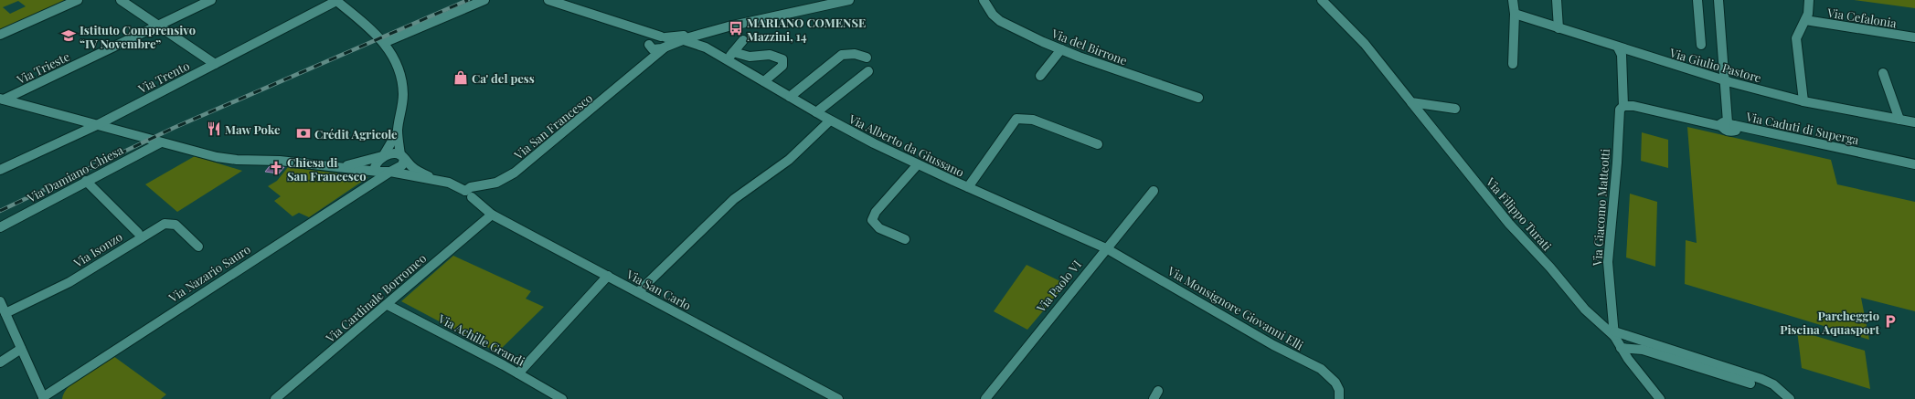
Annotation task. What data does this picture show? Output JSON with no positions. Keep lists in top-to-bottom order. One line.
{"streets":{"street":["Via Cefalonia","Via del Birrone","Via Giulio Pastore","Via Trieste","Via Trento","Via San Francesco","Via Caduti di Superga","Via Alberto da Giussano","Via Damiano Chiesa","Via Giacomo Matteotti","Via Filippo Turati","Via Isonzo","Via Nazario Sauro","Via Paolo VI","Via San Carlo","Via Cardinale Borromeo","Via Monsignore Giovanni Elli","Via Achille Grandi"]},"crossings":[["Via Giulio Pastore","Via Giacomo Matteotti"],["Via San Francesco","Via Alberto da Giussano"],["Via San Francesco","Via San Carlo"],["Via Caduti di Superga","Via Giacomo Matteotti"],["Via Alberto da Giussano","Via Paolo VI"],["Via Alberto da Giussano","Via Monsignore Giovanni Elli"],["Via Giacomo Matteotti","Via Filippo Turati"],["Via Paolo VI","Via Monsignore Giovanni Elli"],["Via San Carlo","Via Cardinale Borromeo"],["Via Cardinale Borromeo","Via Achille Grandi"]],"places":{"bus stop":["MARIANO COMENSE Mazzini, 14"],"school or university":["Istituto Comprensivo “IV Novembre”"],"shop":["Ca' del pess"],"restaurant":["Maw Poke"],"bank":["Crédit Agricole"],"church":["Chiesa di San Francesco"],"parking":["Parcheggio Piscina Aquasport"]}}
